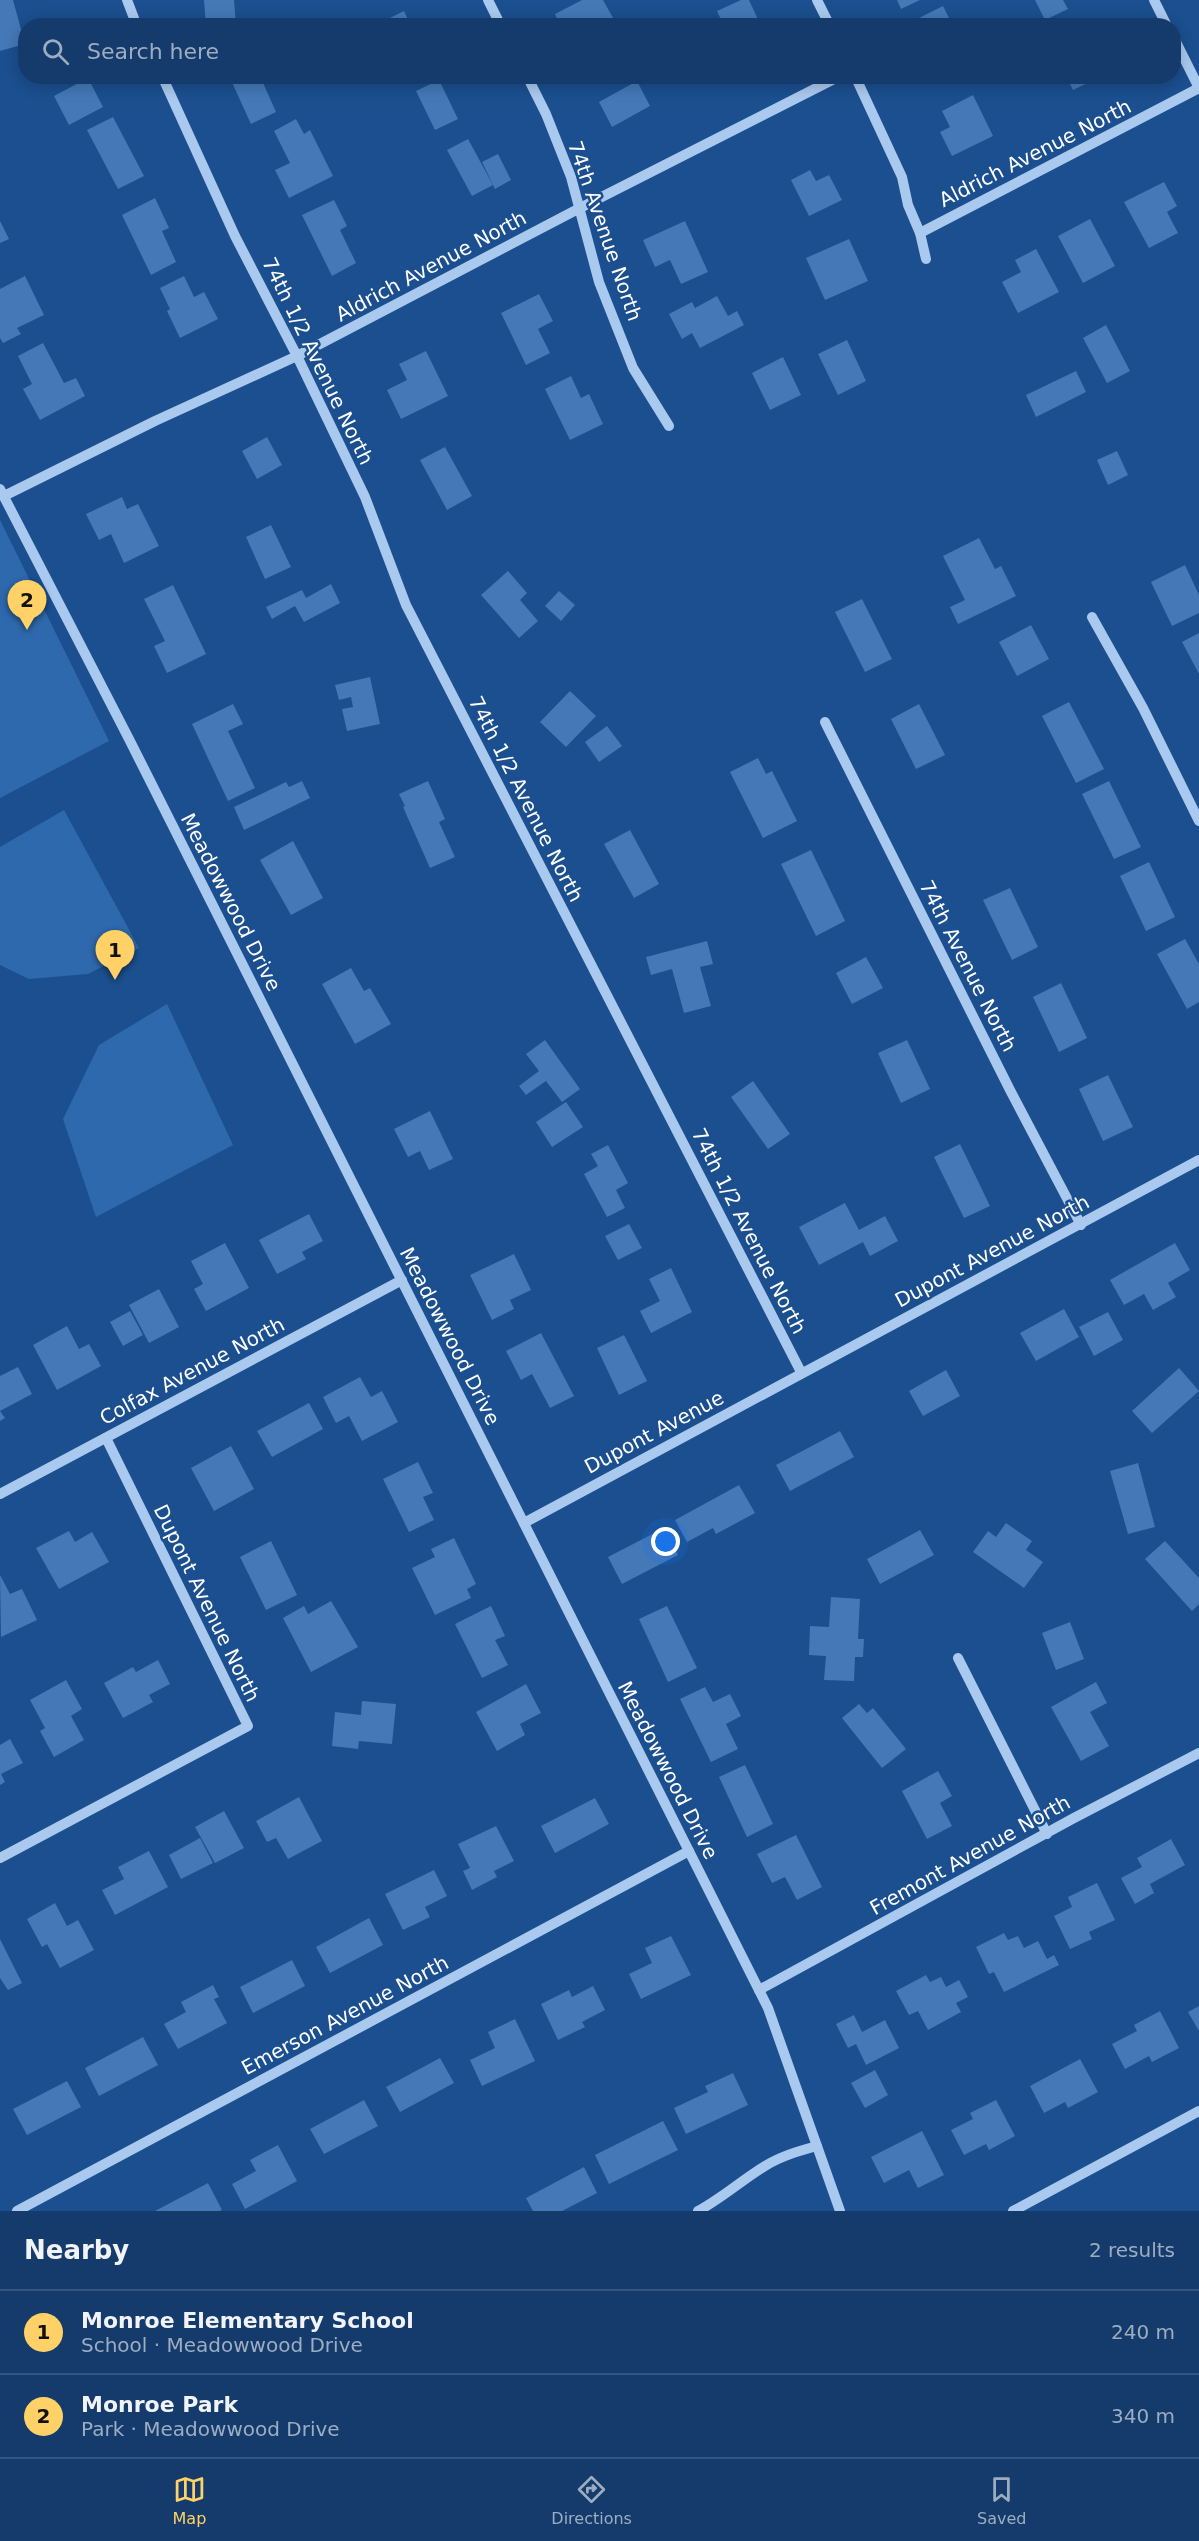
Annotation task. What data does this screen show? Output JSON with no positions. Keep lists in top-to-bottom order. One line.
{"streets":{"street":["Aldrich Avenue North","74th Avenue North","74th 1/2 Avenue North","Meadowwood Drive","Dupont Avenue North","Colfax Avenue North","Dupont Avenue","Fremont Avenue North","Emerson Avenue North"]},"crossings":[["Aldrich Avenue North","74th Avenue North"],["Aldrich Avenue North","74th 1/2 Avenue North"],["Aldrich Avenue North","Meadowwood Drive"],["74th Avenue North","Dupont Avenue North"],["74th 1/2 Avenue North","Dupont Avenue North"],["74th 1/2 Avenue North","Dupont Avenue"],["Meadowwood Drive","Colfax Avenue North"],["Meadowwood Drive","Dupont Avenue"],["Meadowwood Drive","Fremont Avenue North"],["Meadowwood Drive","Emerson Avenue North"],["Dupont Avenue North","Colfax Avenue North"],["Dupont Avenue North","Dupont Avenue"]],"page":{"search":"Search here","pins":["2","1"],"heading":["Nearby","2 results"],"list":[{"mark":"1","name":"Monroe Elementary School","note":"School · Meadowwood Drive","value":"240 m"},{"mark":"2","name":"Monroe Park","note":"Park · Meadowwood Drive","value":"340 m"}],"nav":["Map","Directions","Saved"]}}
